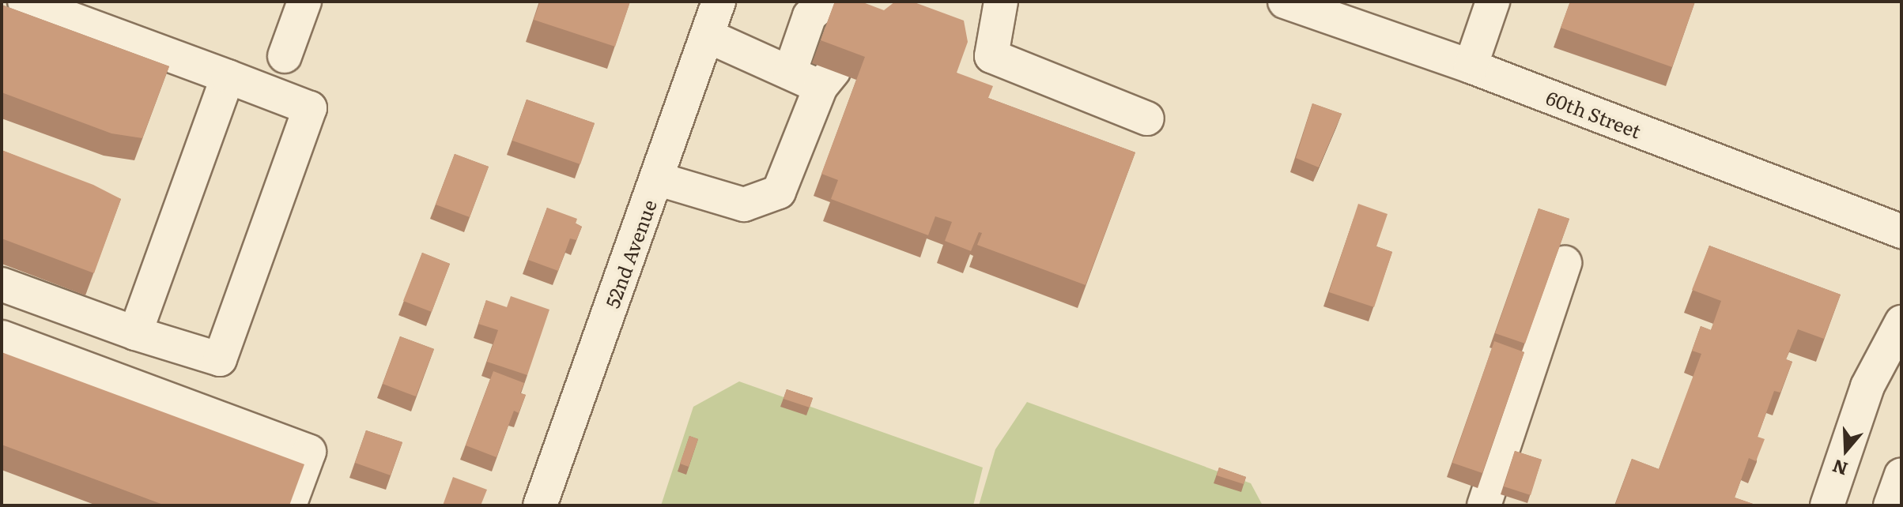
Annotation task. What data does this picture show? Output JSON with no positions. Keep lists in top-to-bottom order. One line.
{"streets":{"street":["60th Street","52nd Avenue"]},"north":"bottom"}
